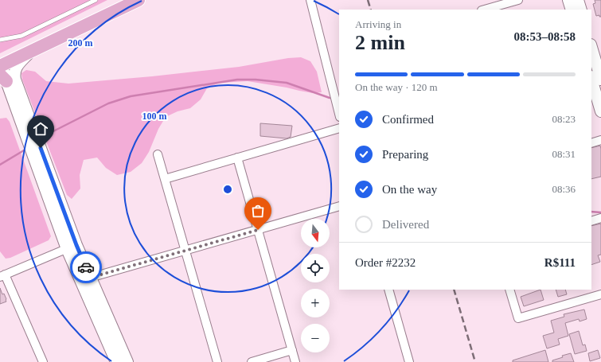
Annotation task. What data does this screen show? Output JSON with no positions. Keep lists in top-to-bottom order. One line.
{"north":"bottom","page":{"heading":["2 min","Arriving in","08:53–08:58"],"panel":["Order #2232","R$111"],"bar":"On the way · 120 m","list":[["Confirmed","08:23"],["Preparing","08:31"],["On the way","08:36"],"Delivered"],"map_buttons":["+","−"]},"rings":["200 m","100 m"]}
